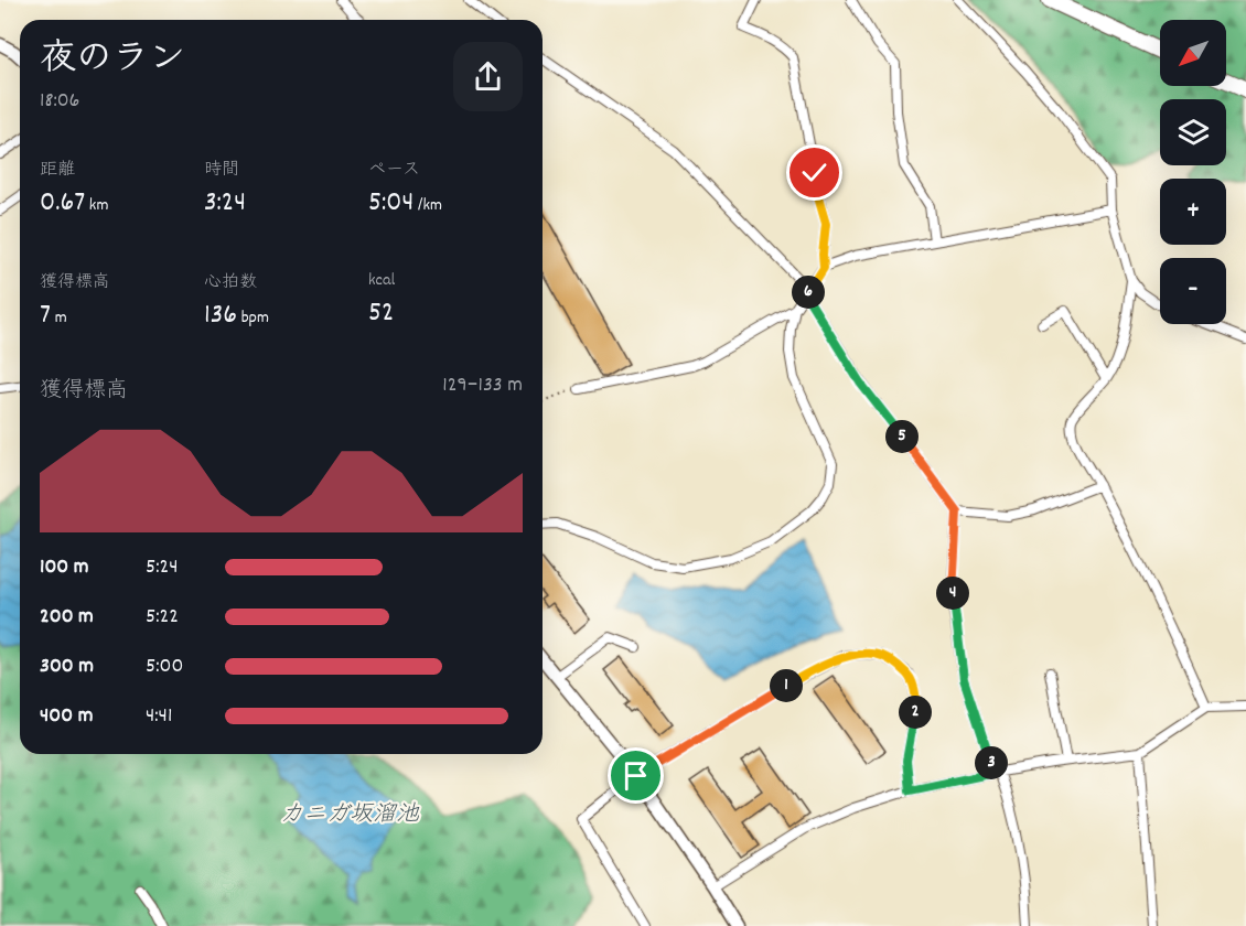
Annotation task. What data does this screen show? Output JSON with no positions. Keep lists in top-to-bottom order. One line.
{"water":["カニガ坂溜池"],"north":"bottom left","page":{"map_buttons":["+","−"],"heading":["夜のラン","18:06"],"stats":[["距離","0.67 km"],["時間","3:24"],["ペース","5:04 /km"],["獲得標高","7 m"],["心拍数","136 bpm"],["kcal","52"]],"pins":["6","5","4","1","2","3"],"chart":["獲得標高","129–133 m"],"list":[{"name":"100 m","note":"5:24"},{"name":"200 m","note":"5:22"},{"name":"300 m","note":"5:00"},{"name":"400 m","note":"4:41"}]}}
